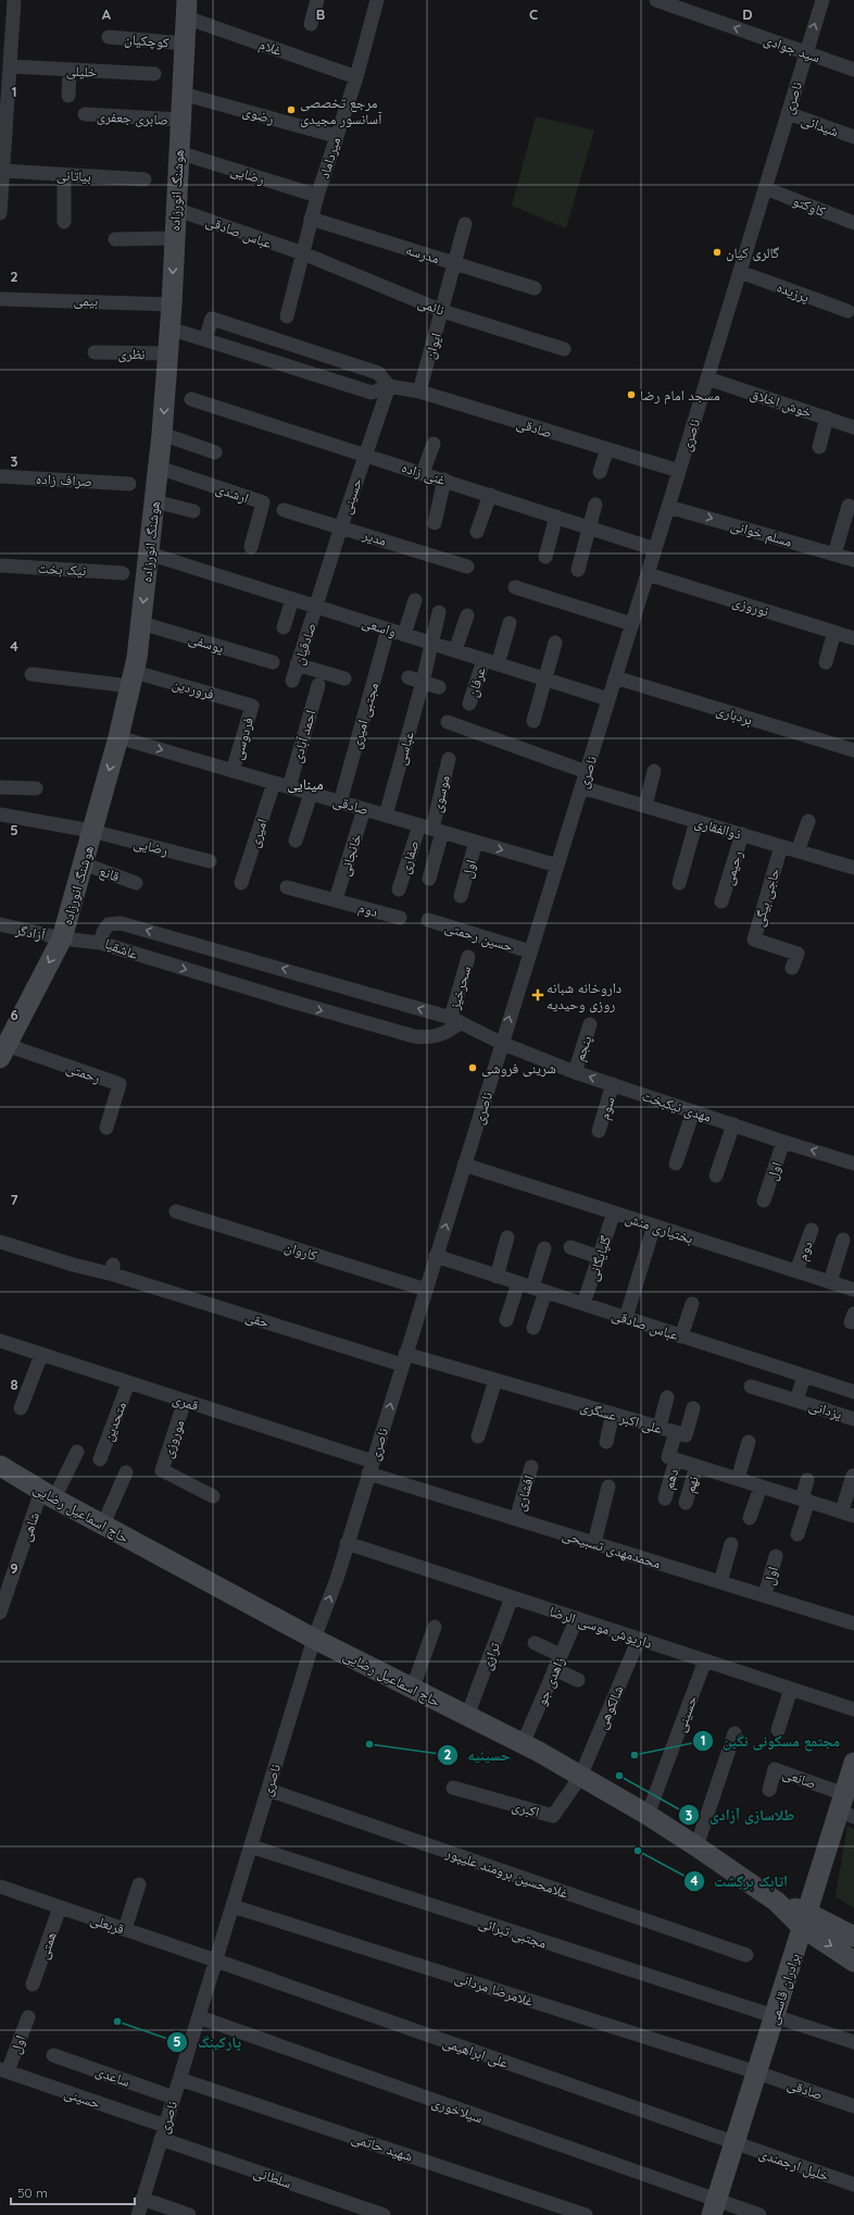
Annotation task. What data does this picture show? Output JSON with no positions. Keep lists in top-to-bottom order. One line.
{"streets":{"main road":["هوشنگ انورزاده","حاج اسماعیل رضایی","برادران قاسمی"],"street":["کوچکیان","غلام","سید جوادی","خلیلی","ناصری","رضوی","صابری جعفری","شیدائی","میرداماد","رضایی","بیاتانی","کاوکتو","عباس صادقی","مدرسه","پرزیده","بیمی","نائمی","ایوان","نظری","خوش اخلاق","صادقی","غنی زاده","صراف زاده","ارشدی","حسینی","مسلم خوانی","مدیر","نیک بخت","نوروزی","واسعی","یوسفی","صادقیان","عرفان","فروردین","بردباری","مجتبی امیری","احمد آبادی","فردوسی","عباسی","موسوی","ذوالفقاری","امیری","خانجانی","صفاری","رحیمی","اول","قانع","حاجی بیگی","دوم","آزادگر","حسین رحمتی","عاشقیا","سحرخیز","پنجم","رحمتی","مهدی نیکبخت","سوم","بختیاری منش","کاروان","گلپایگانی","حقی","قمری","یزدانی","علی اکبر عسگری","متحدین","موروزی","دهم","نهم","افشاری","شاهی","محمدمهدی تسبیحی","داریوش موسی الرضا","ترازی","زاهدی جو","شالکوهی","صانعی","اکبری","غلامحسین برومند علیپور","قربعلی","مجتبی تبرائی","همتی","غلامرضا مردانی","علی ابراهیمی","ساعدی","سیلاخوری","شهید حاتمی","خلیل ارجمندی","سلطانی"]},"crossings":[["کوچکیان","هوشنگ انورزاده"],["غلام","میرداماد"],["غلام","هوشنگ انورزاده"],["سید جوادی","ناصری"],["ناصری","شیدائی"],["ناصری","کاوکتو"],["ناصری","عباس صادقی"],["ناصری","پرزیده"],["ناصری","خوش اخلاق"],["ناصری","صادقی"],["ناصری","غنی زاده"],["ناصری","حسینی"],["ناصری","مسلم خوانی"],["ناصری","نوروزی"],["ناصری","واسعی"],["ناصری","بردباری"],["ناصری","ذوالفقاری"],["ناصری","حسین رحمتی"],["ناصری","عاشقیا"],["ناصری","مهدی نیکبخت"],["ناصری","بختیاری منش"],["ناصری","کاروان"],["ناصری","حقی"],["ناصری","قمری"],["ناصری","علی اکبر عسگری"],["ناصری","حاج اسماعیل رضایی"],["ناصری","محمدمهدی تسبیحی"],["ناصری","داریوش موسی الرضا"],["ناصری","غلامحسین برومند علیپور"],["ناصری","قربعلی"],["ناصری","مجتبی تبرائی"],["ناصری","غلامرضا مردانی"],["ناصری","علی ابراهیمی"],["ناصری","ساعدی"],["ناصری","سیلاخوری"],["ناصری","شهید حاتمی"],["ناصری","سلطانی"],["رضوی","میرداماد"],["رضوی","هوشنگ انورزاده"],["صابری جعفری","هوشنگ انورزاده"],["میرداماد","رضایی"],["میرداماد","عباس صادقی"],["میرداماد","مدرسه"],["میرداماد","نائمی"],["رضایی","هوشنگ انورزاده"],["هوشنگ انورزاده","عباس صادقی"],["هوشنگ انورزاده","بیمی"],["هوشنگ انورزاده","نظری"],["هوشنگ انورزاده","صادقی"],["هوشنگ انورزاده","ارشدی"],["هوشنگ انورزاده","واسعی"],["هوشنگ انورزاده","یوسفی"],["هوشنگ انورزاده","فروردین"],["هوشنگ انورزاده","قانع"],["هوشنگ انورزاده","آزادگر"],["هوشنگ انورزاده","رحمتی"],["عباس صادقی","نائمی"],["عباس صادقی","گلپایگانی"],["عباس صادقی","یزدانی"],["مدرسه","ایوان"],["نائمی","ایوان"],["ایوان","صادقی"],["صادقی","حسینی"],["صادقی","مجتبی امیری"],["صادقی","احمد آبادی"],["صادقی","فردوسی"],["صادقی","عباسی"],["صادقی","موسوی"],["صادقی","امیری"],["صادقی","خانجانی"],["صادقی","صفاری"],["صادقی","اول"],["صادقی","غلامرضا مردانی"],["صادقی","برادران قاسمی"],["غنی زاده","حسینی"],["حسینی","مدیر"],["حسینی","واسعی"],["حسینی","صادقیان"],["حسینی","اول"],["حسینی","حاج اسماعیل رضایی"],["حسینی","داریوش موسی الرضا"],["حسینی","سلطانی"],["واسعی","صادقیان"],["واسعی","عرفان"],["واسعی","مجتبی امیری"],["واسعی","عباسی"],["فروردین","فردوسی"],["موسوی","صفاری"],["ذوالفقاری","رحیمی"],["ذوالفقاری","حاجی بیگی"],["خانجانی","دوم"],["اول","مهدی نیکبخت"],["اول","محمدمهدی تسبیحی"],["دوم","بختیاری منش"],["آزادگر","عاشقیا"],["عاشقیا","سحرخیز"],["عاشقیا","مهدی نیکبخت"],["پنجم","مهدی نیکبخت"],["مهدی نیکبخت","سوم"],["بختیاری منش","گلپایگانی"],["حقی","علی اکبر عسگری"],["قمری","متحدین"],["قمری","موروزی"],["قمری","محمدمهدی تسبیحی"],["علی اکبر عسگری","دهم"],["افشاری","محمدمهدی تسبیحی"],["حاج اسماعیل رضایی","شاهی"],["حاج اسماعیل رضایی","ترازی"],["حاج اسماعیل رضایی","زاهدی جو"],["حاج اسماعیل رضایی","شالکوهی"],["حاج اسماعیل رضایی","اکبری"],["حاج اسماعیل رضایی","برادران قاسمی"],["داریوش موسی الرضا","ترازی"],["داریوش موسی الرضا","زاهدی جو"],["داریوش موسی الرضا","شالکوهی"],["شالکوهی","اکبری"],["صانعی","برادران قاسمی"],["قربعلی","همتی"],["قربعلی","علی ابراهیمی"],["مجتبی تبرائی","برادران قاسمی"],["غلامرضا مردانی","برادران قاسمی"],["برادران قاسمی","علی ابراهیمی"],["برادران قاسمی","سیلاخوری"],["برادران قاسمی","خلیل ارجمندی"],["علی ابراهیمی","خلیل ارجمندی"]],"one_way":["سید جوادی","هوشنگ انورزاده","مسلم خوانی"],"districts":["مینایی"],"places":{"other":["مرجع تخصصی آسانسور مجیدی","گالری کیان","مسجد امام رضا","شرینی فروشی","حسینیه","مجتمع مسکونی نگین","طلاسازی آزادی","اتابک برگشت","پارکینگ"],"health":["داروخانه شبانه روزی وحیدیه"]},"scale_bar":"50 m","grid":{"columns":["A","B","C","D"],"rows":["1","2","3","4","5","6","7","8","9"]}}
